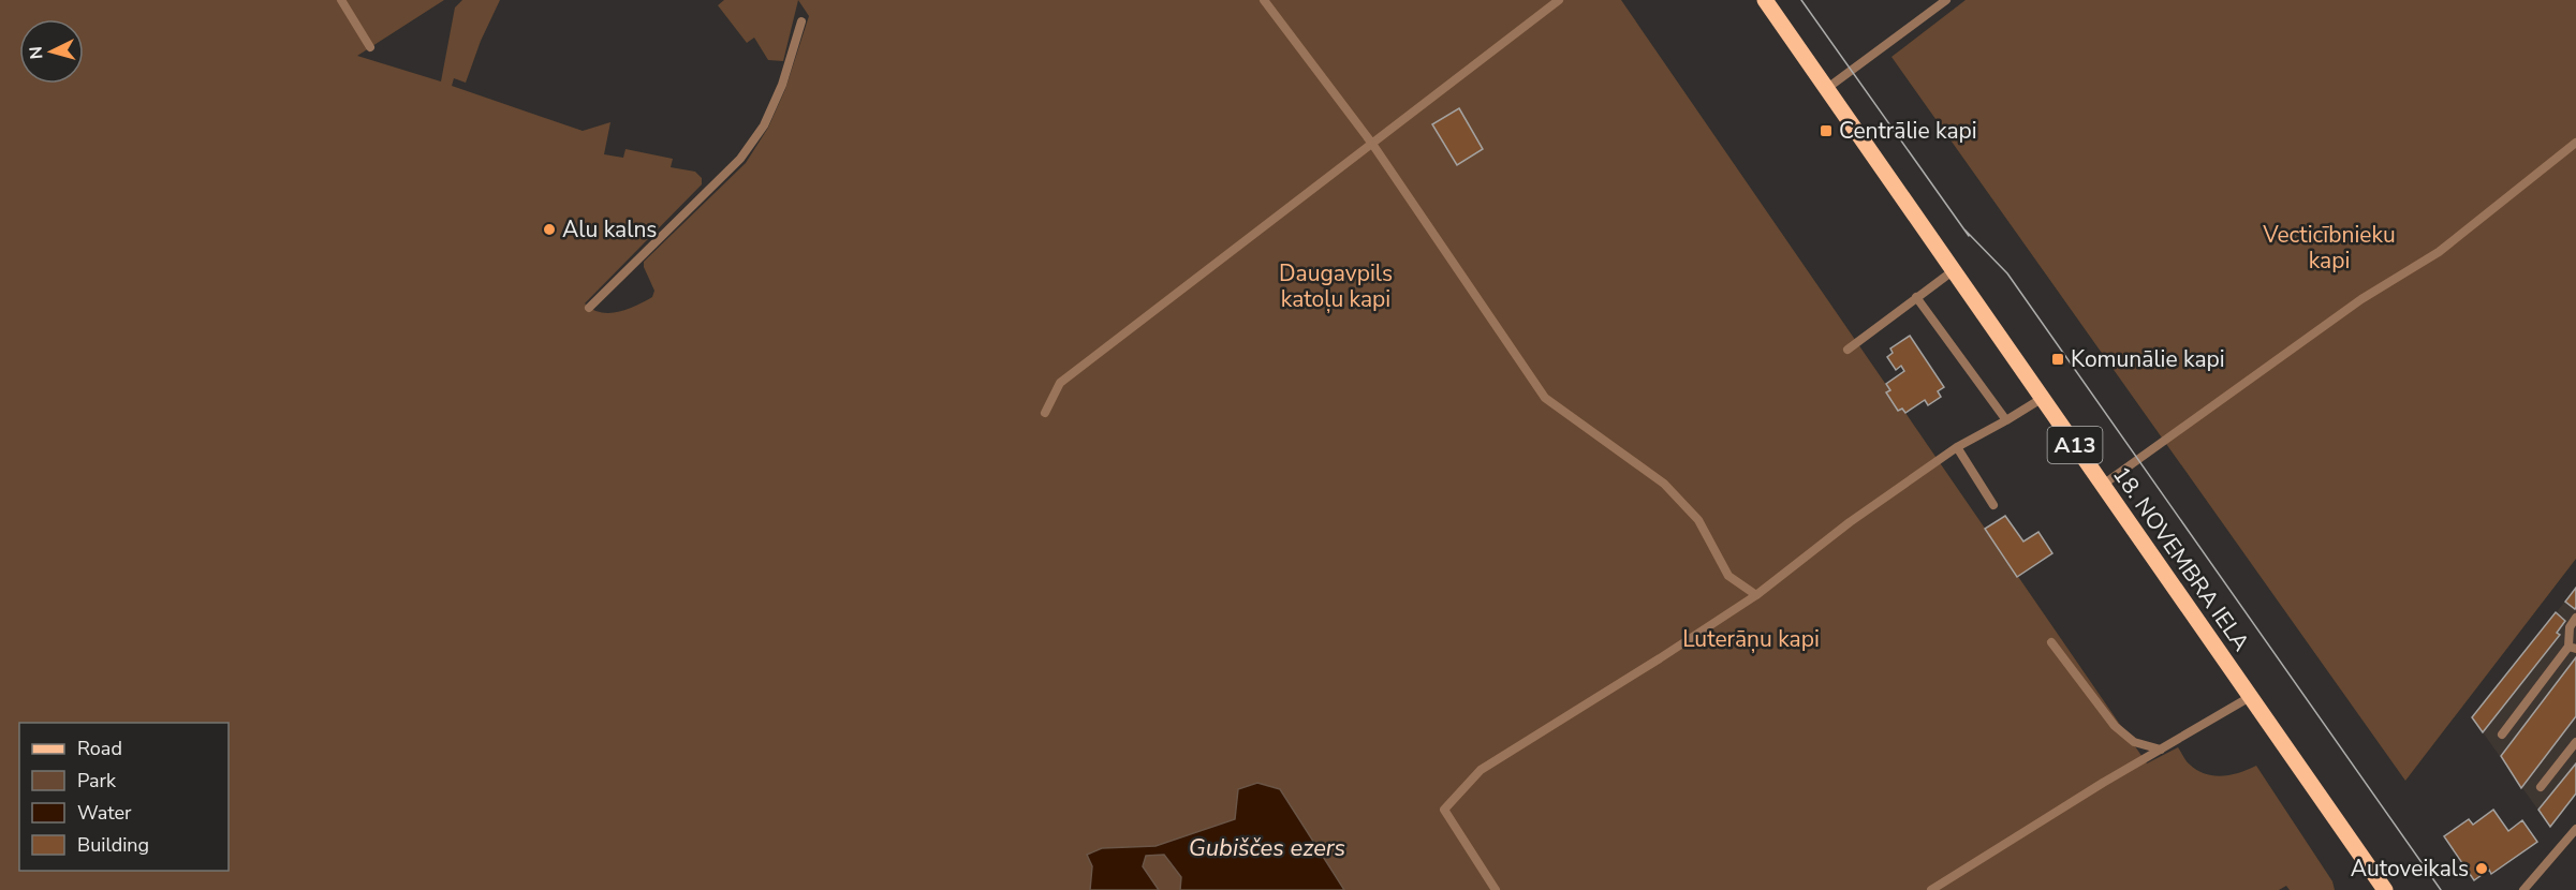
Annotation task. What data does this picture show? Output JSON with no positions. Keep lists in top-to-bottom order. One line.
{"streets":{"main road":["A13","18. NOVEMBRA IELA"]},"water":["Gubiščes ezers"],"parks":["Vecticībnieku kapi","Daugavpils katoļu kapi","Luterāņu kapi"],"places":{"transit":["Centrālie kapi","Komunālie kapi"],"other":["Alu kalns","Autoveikals"]},"legend":["Road","Park","Water","Building"],"north":"left"}
